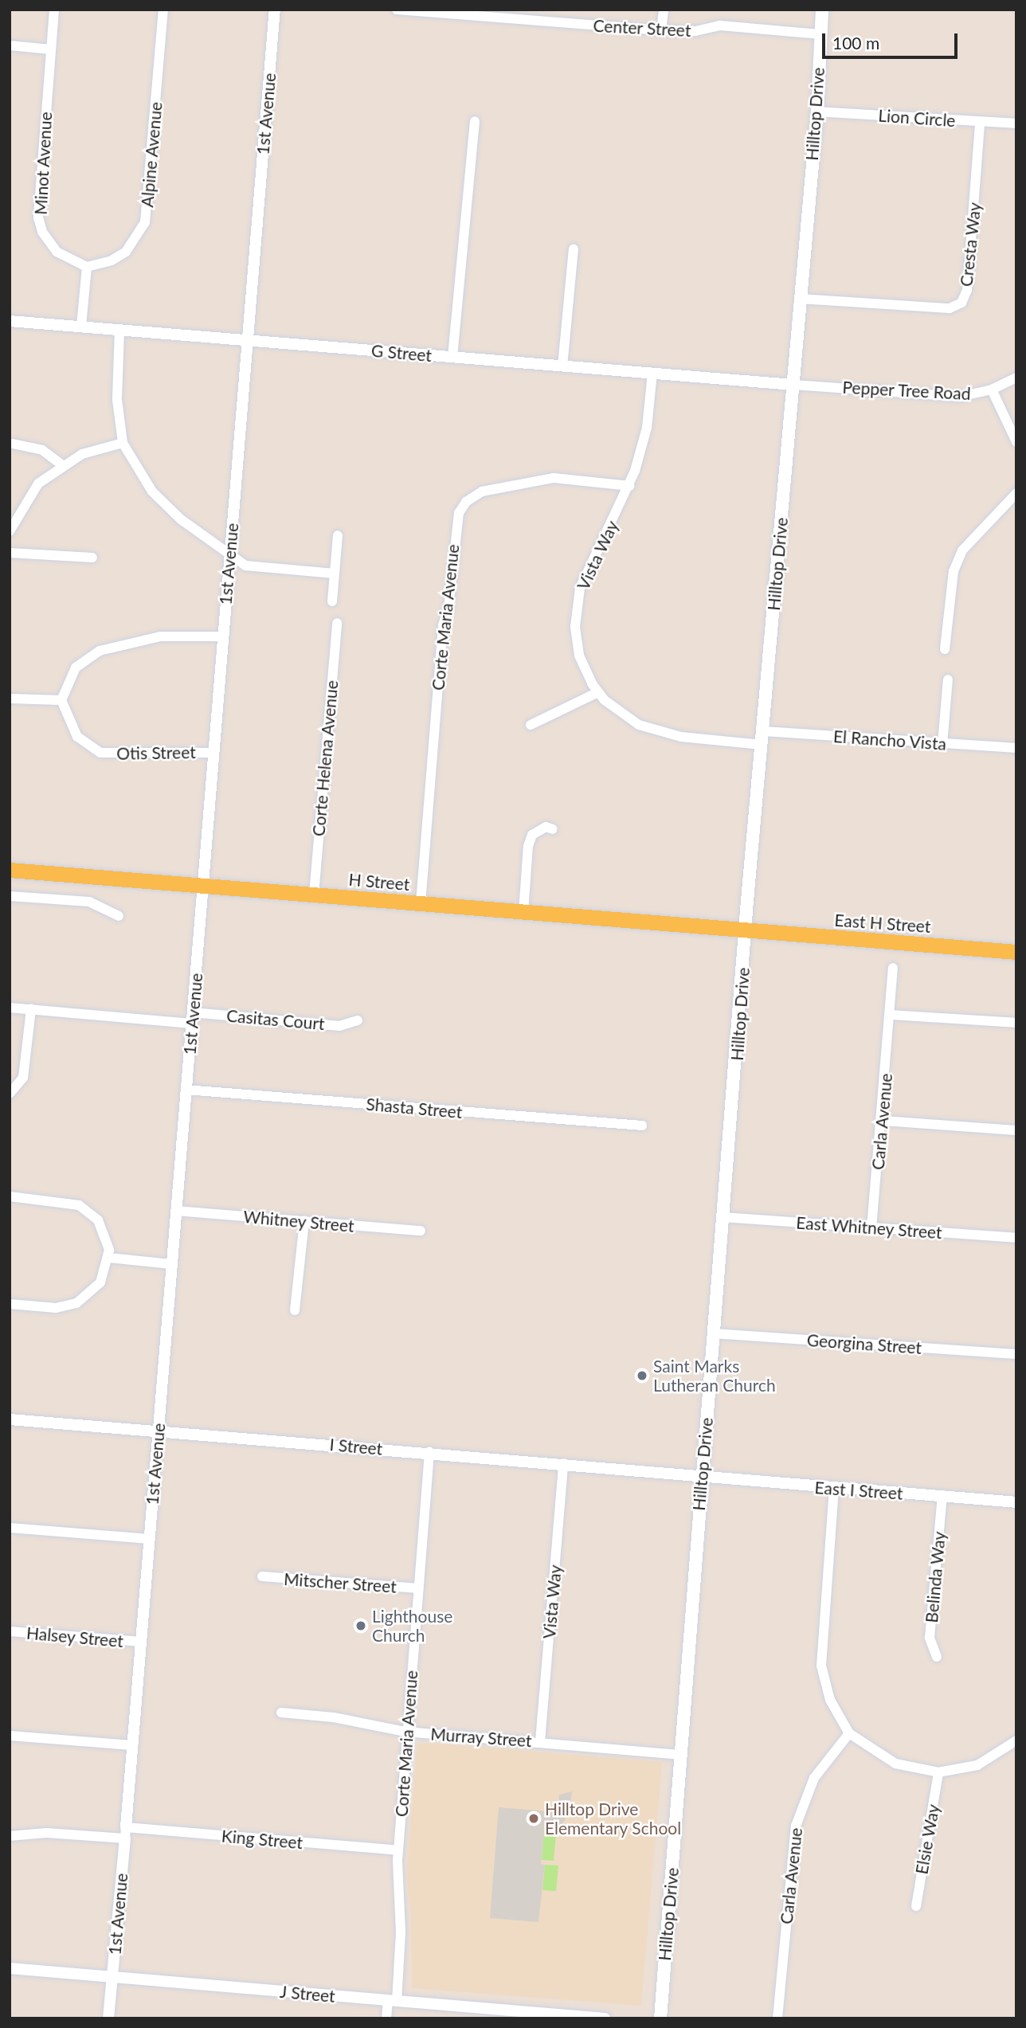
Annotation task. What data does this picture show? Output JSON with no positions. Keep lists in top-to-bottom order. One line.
{"streets":{"main road":["Hilltop Drive","H Street","East H Street"],"street":["Center Street","1st Avenue","Lion Circle","Alpine Avenue","Minot Avenue","Cresta Way","G Street","Pepper Tree Road","Vista Way","Corte Maria Avenue","El Rancho Vista","Otis Street","Corte Helena Avenue","Casitas Court","Shasta Street","Carla Avenue","Whitney Street","East Whitney Street","Georgina Street","I Street","East I Street","Belinda Way","Mitscher Street","Halsey Street","Murray Street","King Street","Elsie Way","J Street"]},"crossings":[["Center Street","Hilltop Drive"],["1st Avenue","G Street"],["1st Avenue","Otis Street"],["1st Avenue","H Street"],["1st Avenue","Casitas Court"],["1st Avenue","Shasta Street"],["1st Avenue","Whitney Street"],["1st Avenue","I Street"],["1st Avenue","Halsey Street"],["1st Avenue","King Street"],["1st Avenue","J Street"],["Hilltop Drive","Lion Circle"],["Hilltop Drive","Cresta Way"],["Hilltop Drive","G Street"],["Hilltop Drive","Pepper Tree Road"],["Hilltop Drive","Vista Way"],["Hilltop Drive","El Rancho Vista"],["Hilltop Drive","H Street"],["Hilltop Drive","East H Street"],["Hilltop Drive","East Whitney Street"],["Hilltop Drive","Georgina Street"],["Hilltop Drive","I Street"],["Hilltop Drive","East I Street"],["Hilltop Drive","Murray Street"],["Lion Circle","Cresta Way"],["Alpine Avenue","Minot Avenue"],["G Street","Pepper Tree Road"],["G Street","Vista Way"],["Vista Way","Corte Maria Avenue"],["Vista Way","El Rancho Vista"],["Vista Way","I Street"],["Vista Way","Murray Street"],["Corte Maria Avenue","H Street"],["Corte Maria Avenue","I Street"],["Corte Maria Avenue","Mitscher Street"],["Corte Maria Avenue","Murray Street"],["Corte Maria Avenue","King Street"],["Corte Maria Avenue","J Street"],["Corte Helena Avenue","H Street"],["H Street","East H Street"],["Carla Avenue","East Whitney Street"],["I Street","East I Street"],["East I Street","Belinda Way"]],"places":["Saint Marks Lutheran Church","Lighthouse Church","Hilltop Drive Elementary School"],"scale_bar":"100 m"}
